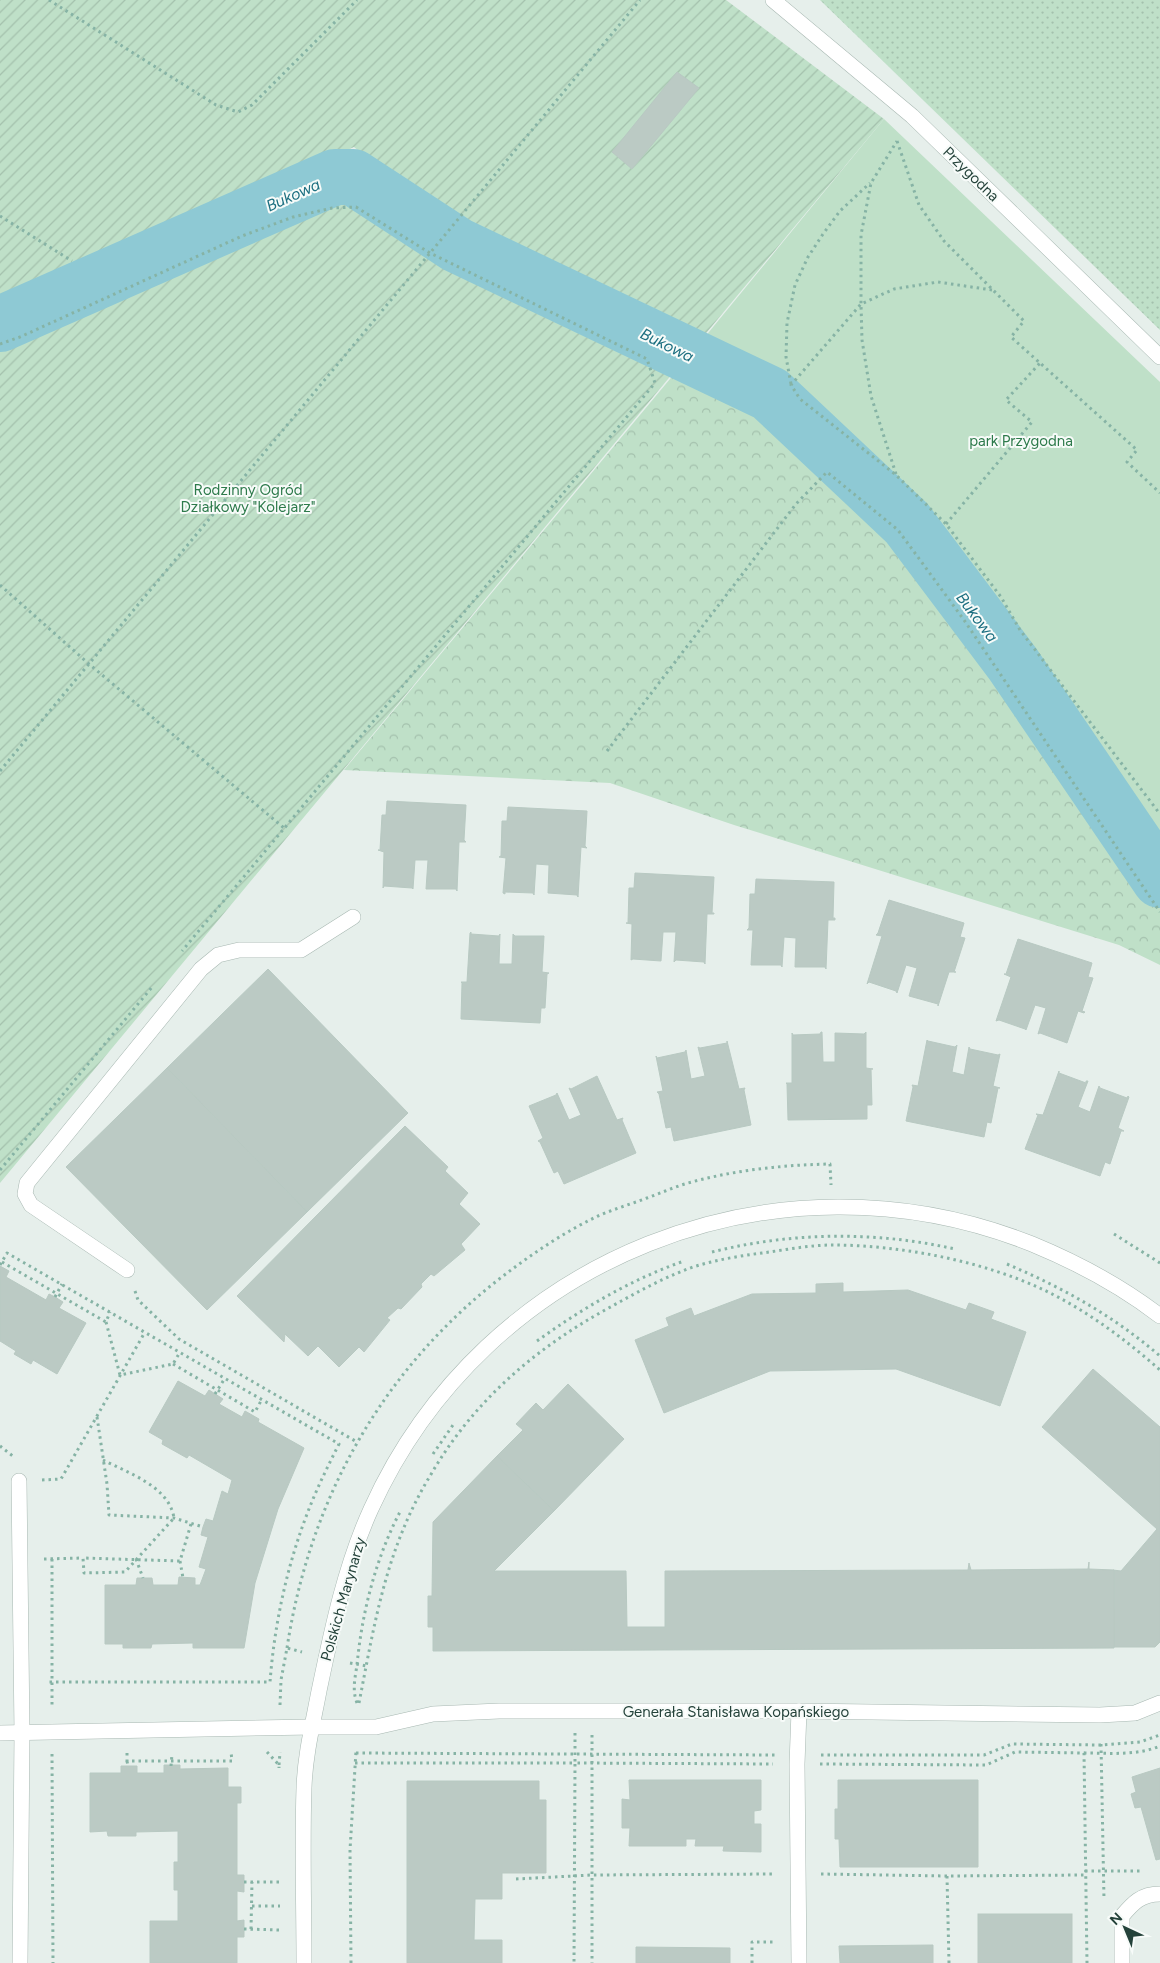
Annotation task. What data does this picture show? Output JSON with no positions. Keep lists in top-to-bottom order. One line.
{"streets":{"street":["Przygodna","Polskich Marynarzy","Generała Stanisława Kopańskiego"]},"crossings":[["Polskich Marynarzy","Generała Stanisława Kopańskiego"]],"water":["Bukowa"],"parks":["park Przygodna","Rodzinny Ogród Działkowy \"Kolejarz\""],"north":"top left"}
